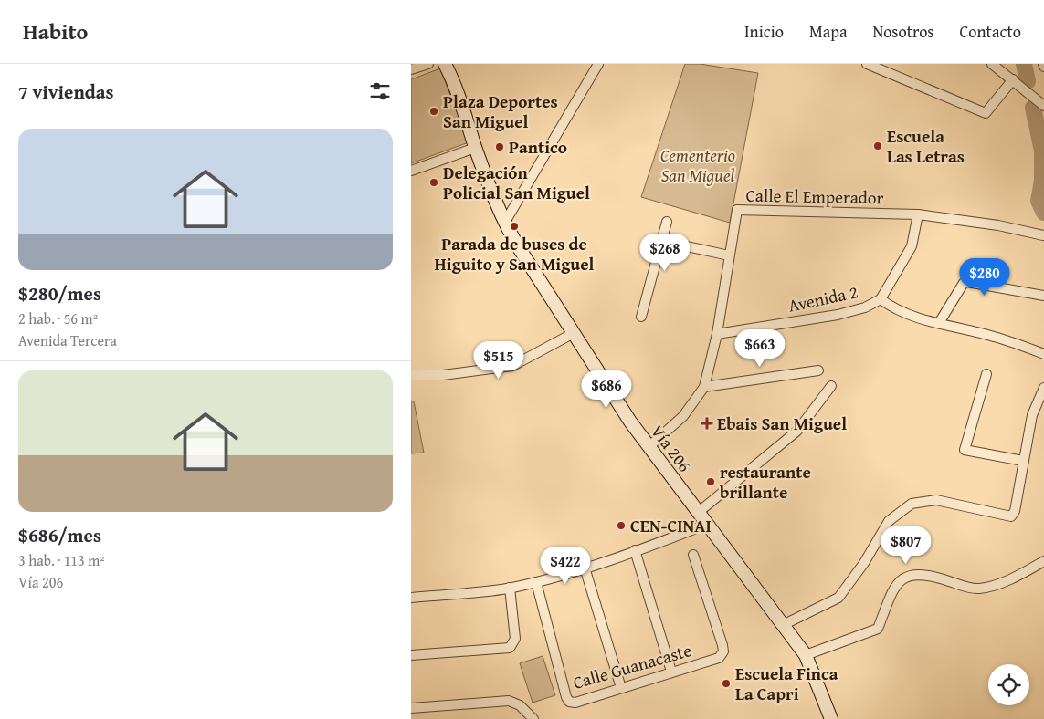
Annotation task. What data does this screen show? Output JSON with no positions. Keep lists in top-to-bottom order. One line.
{"streets":{"main road":["Vía 206"],"street":["Calle El Emperador","Avenida 2","Calle Guanacaste"]},"crossings":[["Calle El Emperador","Avenida 2"],["Calle El Emperador","Vía 206"]],"parks":["Cementerio San Miguel"],"places":{"other":["Plaza Deportes San Miguel","Escuela Las Letras","Pantico","Delegación Policial San Miguel","Parada de buses de Higuito y San Miguel","restaurante brillante","CEN-CINAI","Escuela Finca La Capri"],"health":["Ebais San Miguel"]},"page":{"header":"Habito","nav":["Inicio","Mapa","Nosotros","Contacto"],"heading":"7 viviendas","list":[{"name":"$280/mes","note":"2 hab. · 56 m² · Avenida Tercera"},{"name":"$686/mes","note":"3 hab. · 113 m² · Vía 206"}],"price":["$268","$280","$663","$515","$686","$807","$422"]}}
